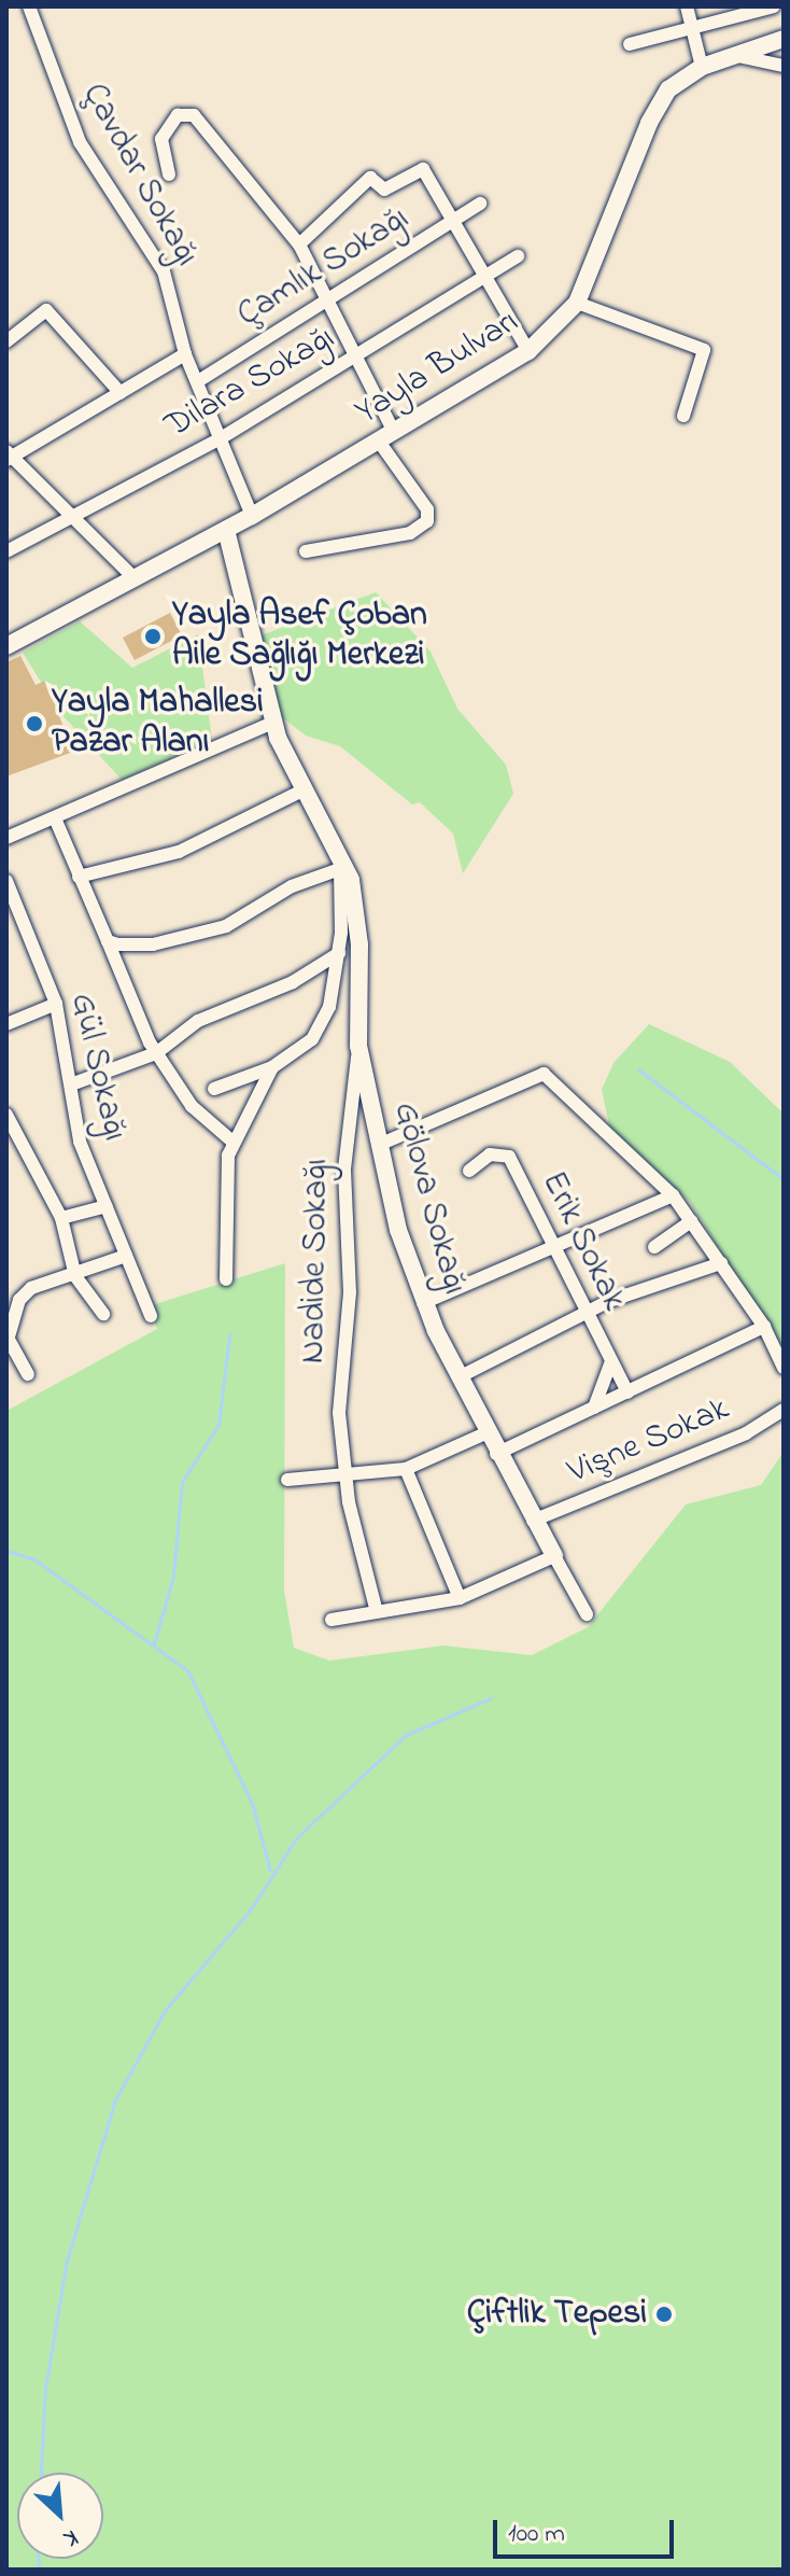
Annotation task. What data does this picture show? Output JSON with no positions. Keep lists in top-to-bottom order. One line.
{"streets":{"street":["Çavdar Sokağı","Çamlık Sokağı","Yayla Bulvarı","Dilara Sokağı","Gül Sokağı","Gölova Sokağı","Erik Sokak","Nadide Sokağı","Vişne Sokak"]},"crossings":[["Çavdar Sokağı","Çamlık Sokağı"],["Çavdar Sokağı","Yayla Bulvarı"],["Çavdar Sokağı","Dilara Sokağı"],["Yayla Bulvarı","Gölova Sokağı"],["Gölova Sokağı","Nadide Sokağı"],["Gölova Sokağı","Vişne Sokak"]],"places":["Yayla Asef Çoban Aile Sağlığı Merkezi","Yayla Mahallesi Pazar Alanı","Çiftlik Tepesi"],"scale_bar":"100 m","north":"bottom right"}
